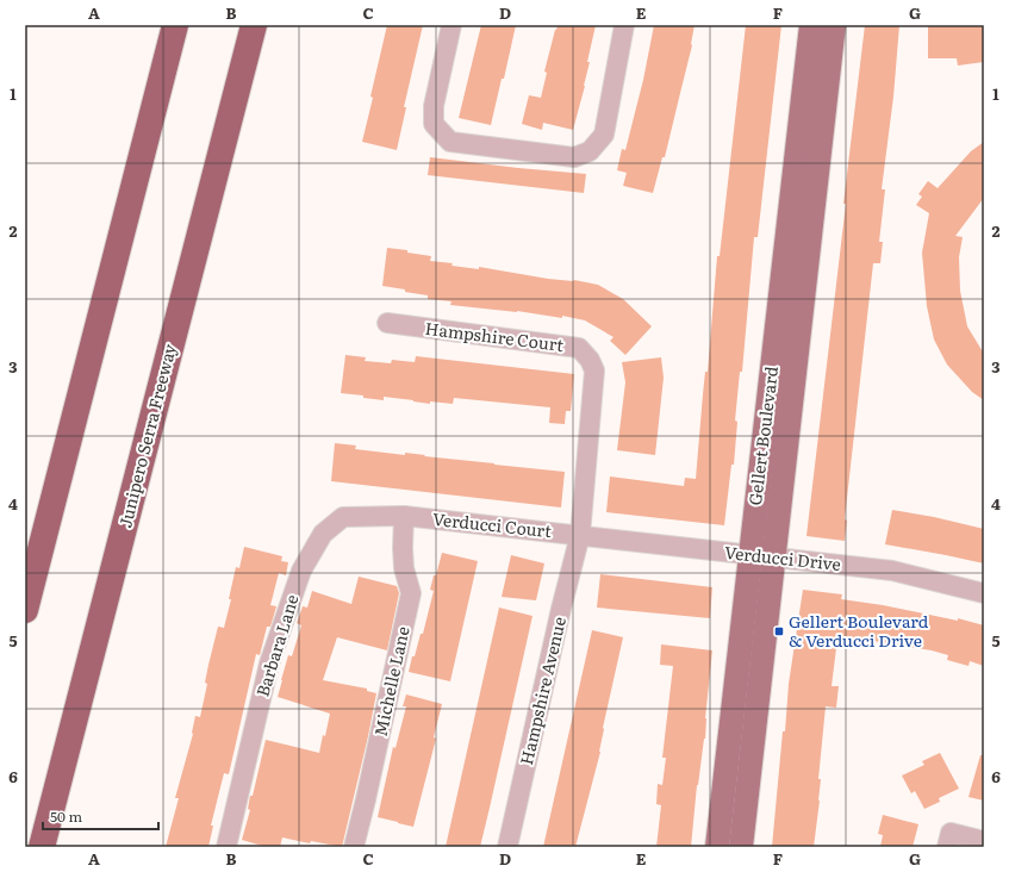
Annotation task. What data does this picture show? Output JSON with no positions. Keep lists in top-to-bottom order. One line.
{"streets":{"highway":["Junipero Serra Freeway"],"main road":["Gellert Boulevard"],"street":["Hampshire Court","Verducci Court","Verducci Drive","Barbara Lane","Michelle Lane","Hampshire Avenue"]},"crossings":[["Hampshire Court","Verducci Court"],["Hampshire Court","Verducci Drive"],["Hampshire Court","Hampshire Avenue"],["Gellert Boulevard","Verducci Drive"],["Verducci Court","Verducci Drive"],["Verducci Court","Barbara Lane"],["Verducci Court","Michelle Lane"],["Verducci Court","Hampshire Avenue"],["Verducci Drive","Hampshire Avenue"],["Barbara Lane","Michelle Lane"]],"places":{"transit":["Gellert Boulevard & Verducci Drive"]},"scale_bar":"50 m","grid":{"columns":["A","B","C","D","E","F","G"],"rows":["1","2","3","4","5","6"]}}
